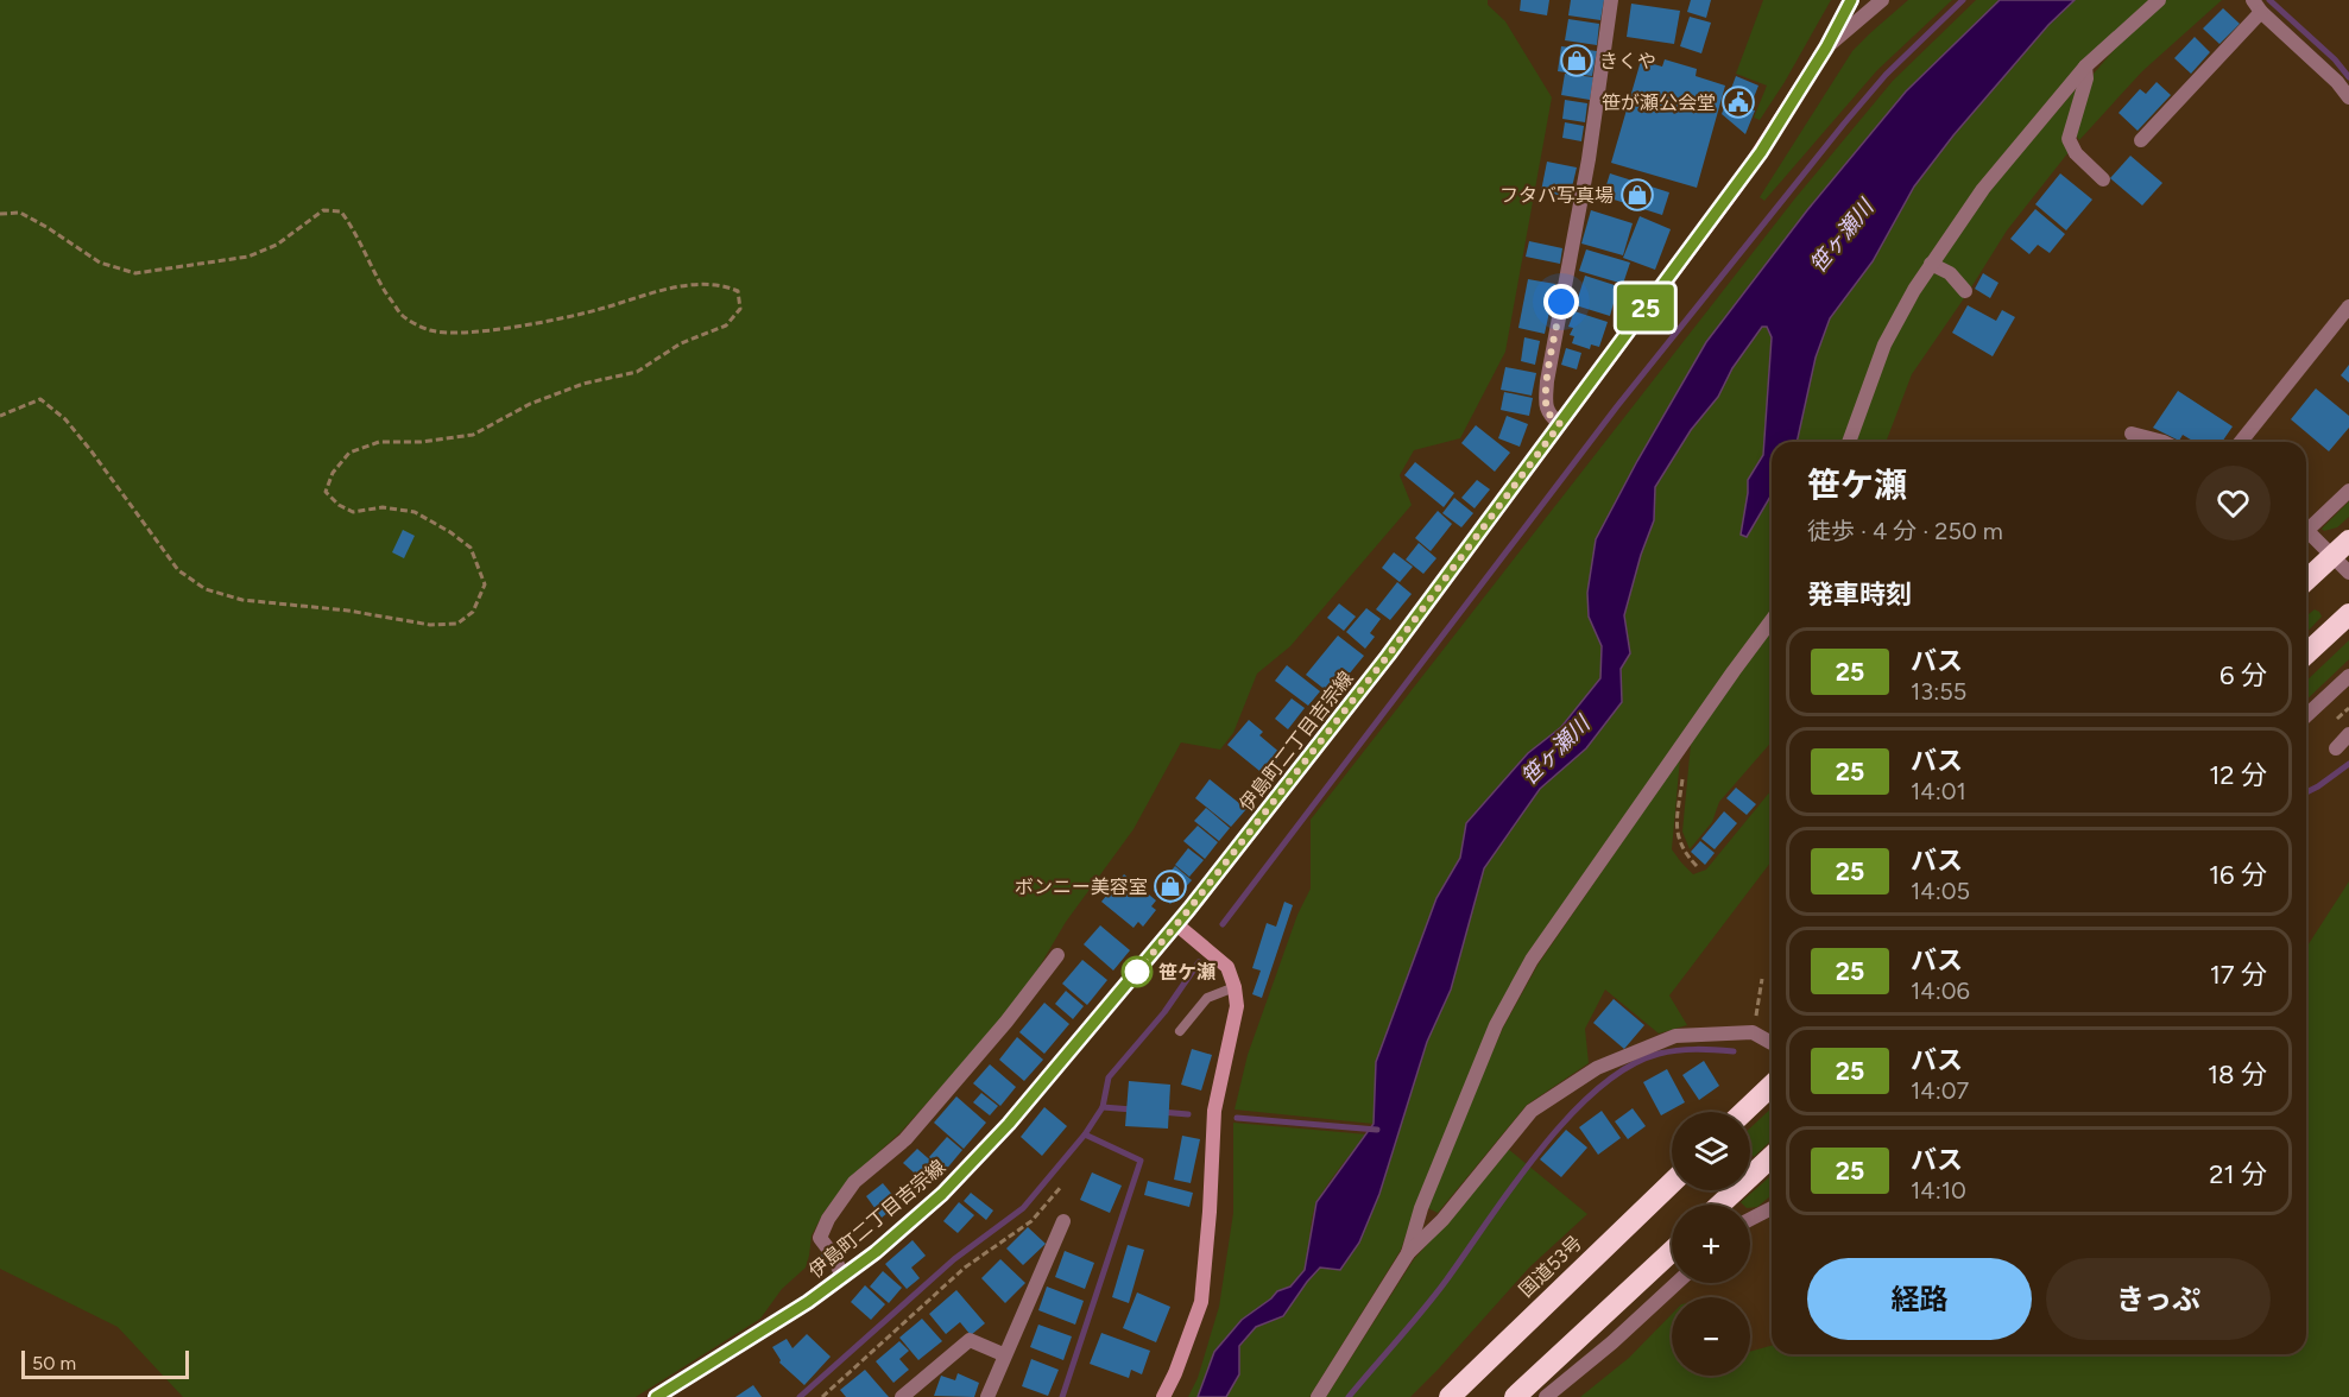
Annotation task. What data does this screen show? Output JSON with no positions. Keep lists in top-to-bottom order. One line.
{"streets":{"highway":["国道53号"],"street":["伊島町二丁目吉宗線"]},"water":["笹ヶ瀬川"],"places":{"shop":["きくや","フタバ写真場","ボンニー美容室"],"public building":["笹が瀬公会堂"],"other":["笹ケ瀬"]},"lines":["bus line 25"],"scale_bar":"50 m","page":{"on_map":"25","heading":[["笹ケ瀬","徒歩 · 4 分 · 250 m"],"発車時刻"],"list":[{"mark":"25","name":"バス","note":"13:55","value":"6 分"},{"mark":"25","name":"バス","note":"14:01","value":"12 分"},{"mark":"25","name":"バス","note":"14:05","value":"16 分"},{"mark":"25","name":"バス","note":"14:06","value":"17 分"},{"mark":"25","name":"バス","note":"14:07","value":"18 分"},{"mark":"25","name":"バス","note":"14:10","value":"21 分"}],"map_buttons":["+","−"],"buttons":["経路","きっぷ"],"scale":"50 m"}}
